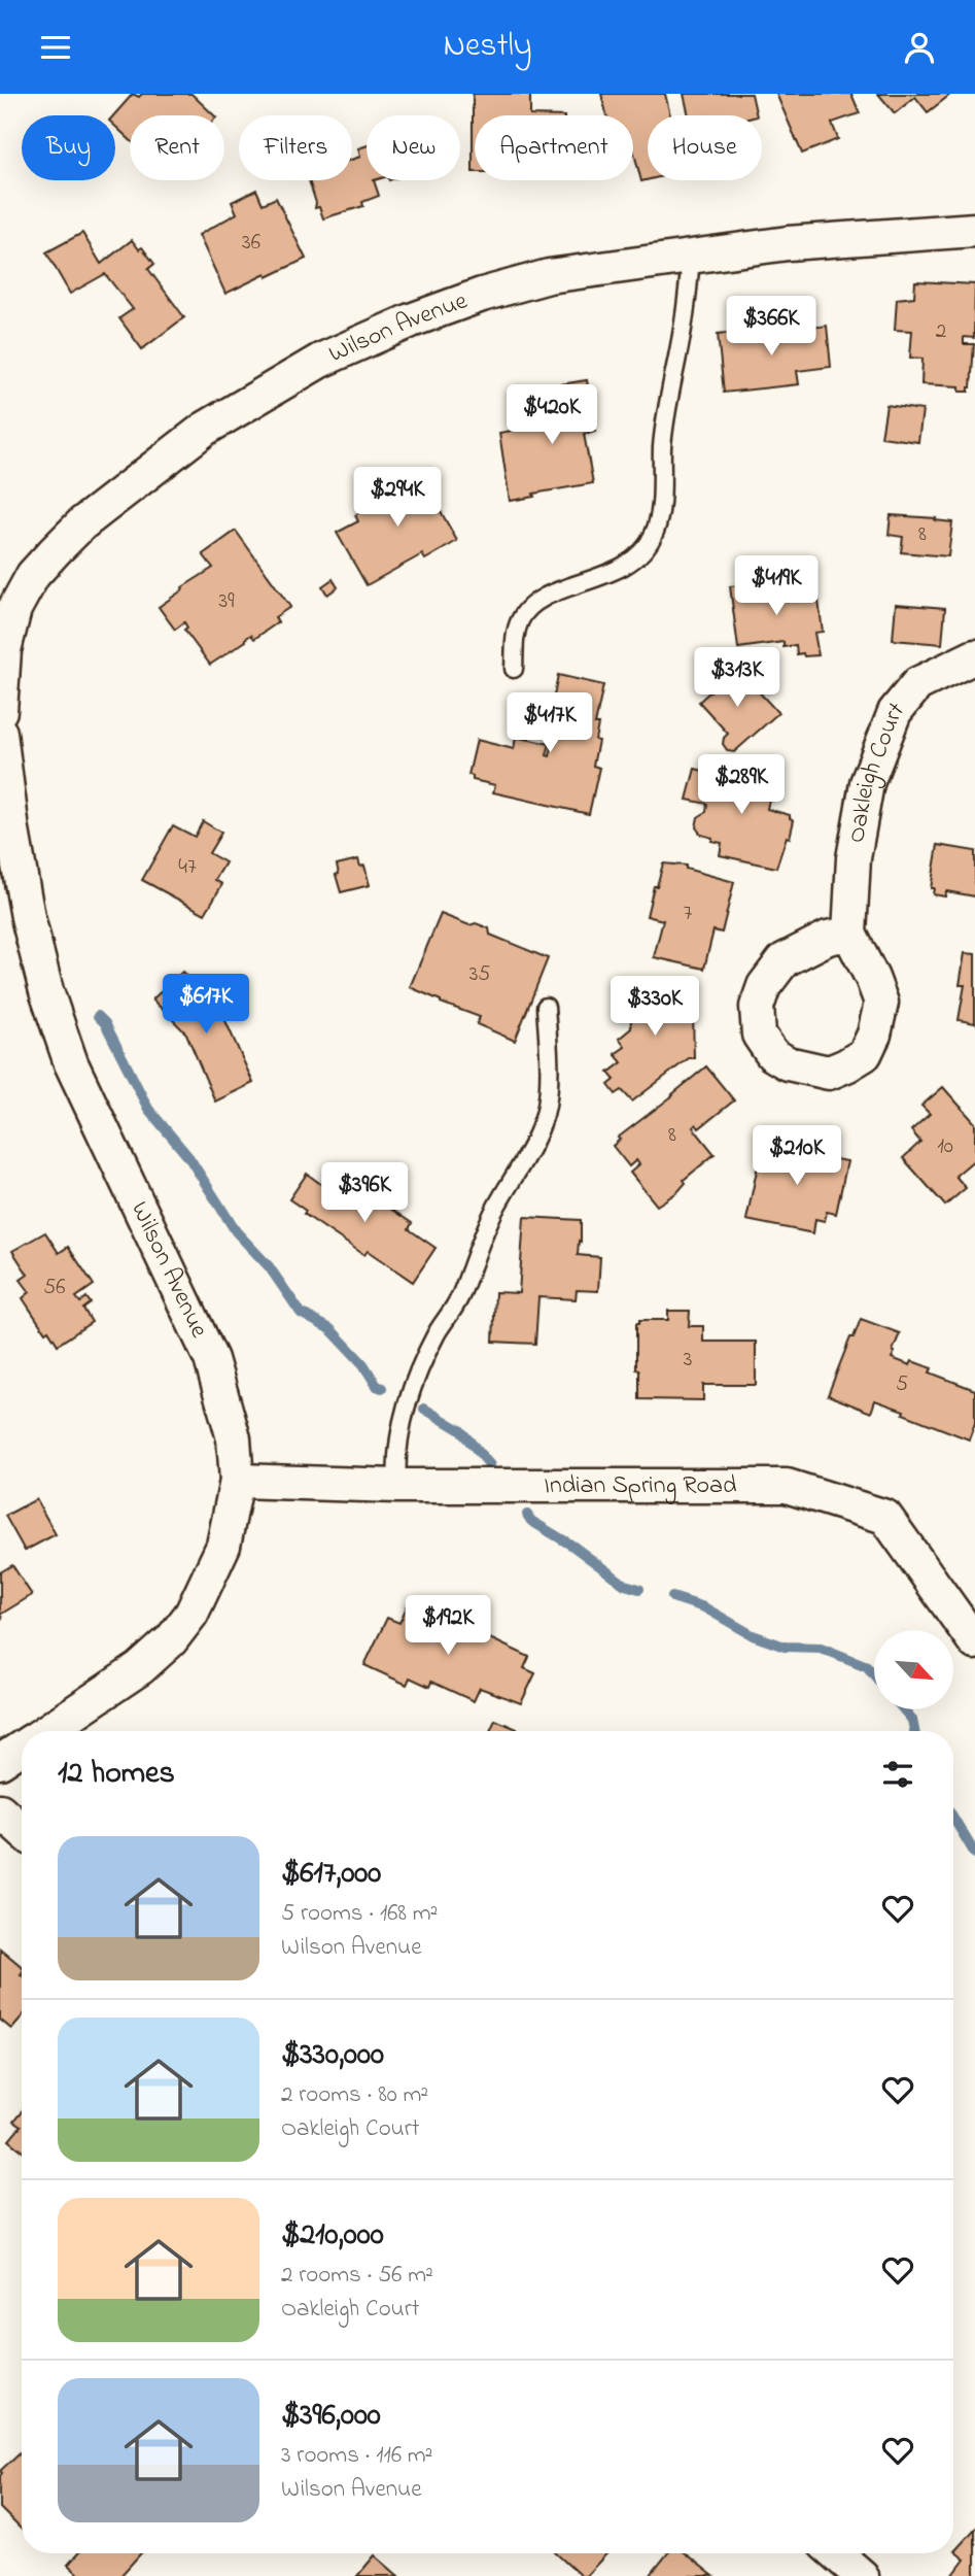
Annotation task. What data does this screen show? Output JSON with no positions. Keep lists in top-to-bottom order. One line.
{"streets":{"street":["Wilson Avenue","Oakleigh Court","Indian Spring Road"]},"crossings":[["Wilson Avenue","Indian Spring Road"]],"house_numbers":["36","2","8","39","47","7","35","8","10","56","3","5"],"north":"bottom right","page":{"header":"Nestly","chip":["Buy","Rent","Filters","New","Apartment","House"],"price":["$366K","$420K","$294K","$419K","$313K","$417K","$289K","$617K","$330K","$210K","$396K","$192K"],"heading":"12 homes","list":[{"name":"$617,000","note":"5 rooms · 168 m² · Wilson Avenue"},{"name":"$330,000","note":"2 rooms · 80 m² · Oakleigh Court"},{"name":"$210,000","note":"2 rooms · 56 m² · Oakleigh Court"},{"name":"$396,000","note":"3 rooms · 116 m² · Wilson Avenue"}]}}
